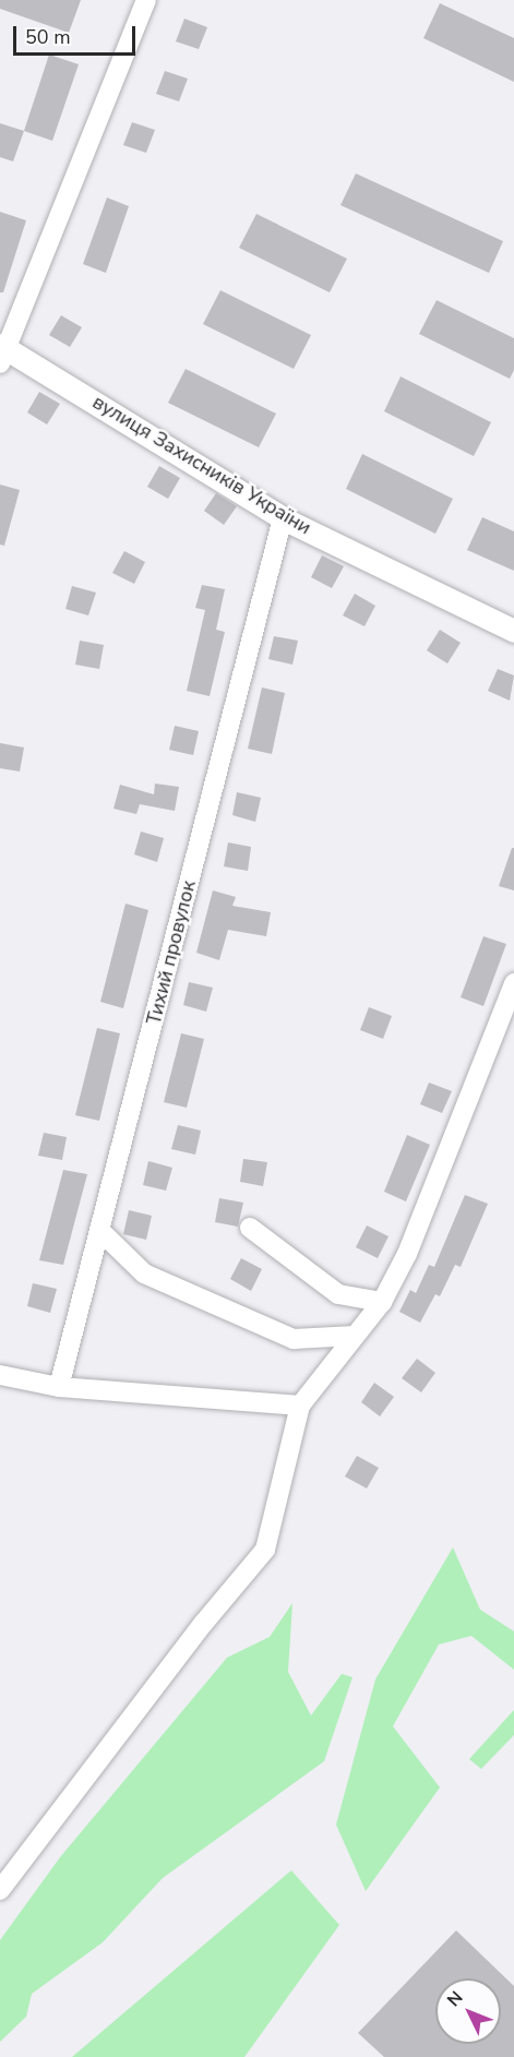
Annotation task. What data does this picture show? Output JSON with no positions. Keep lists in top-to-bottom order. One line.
{"streets":{"street":["вулиця Захисників України","Тихий провулок"]},"crossings":[["вулиця Захисників України","Тихий провулок"]],"scale_bar":"50 m","north":"top left"}
